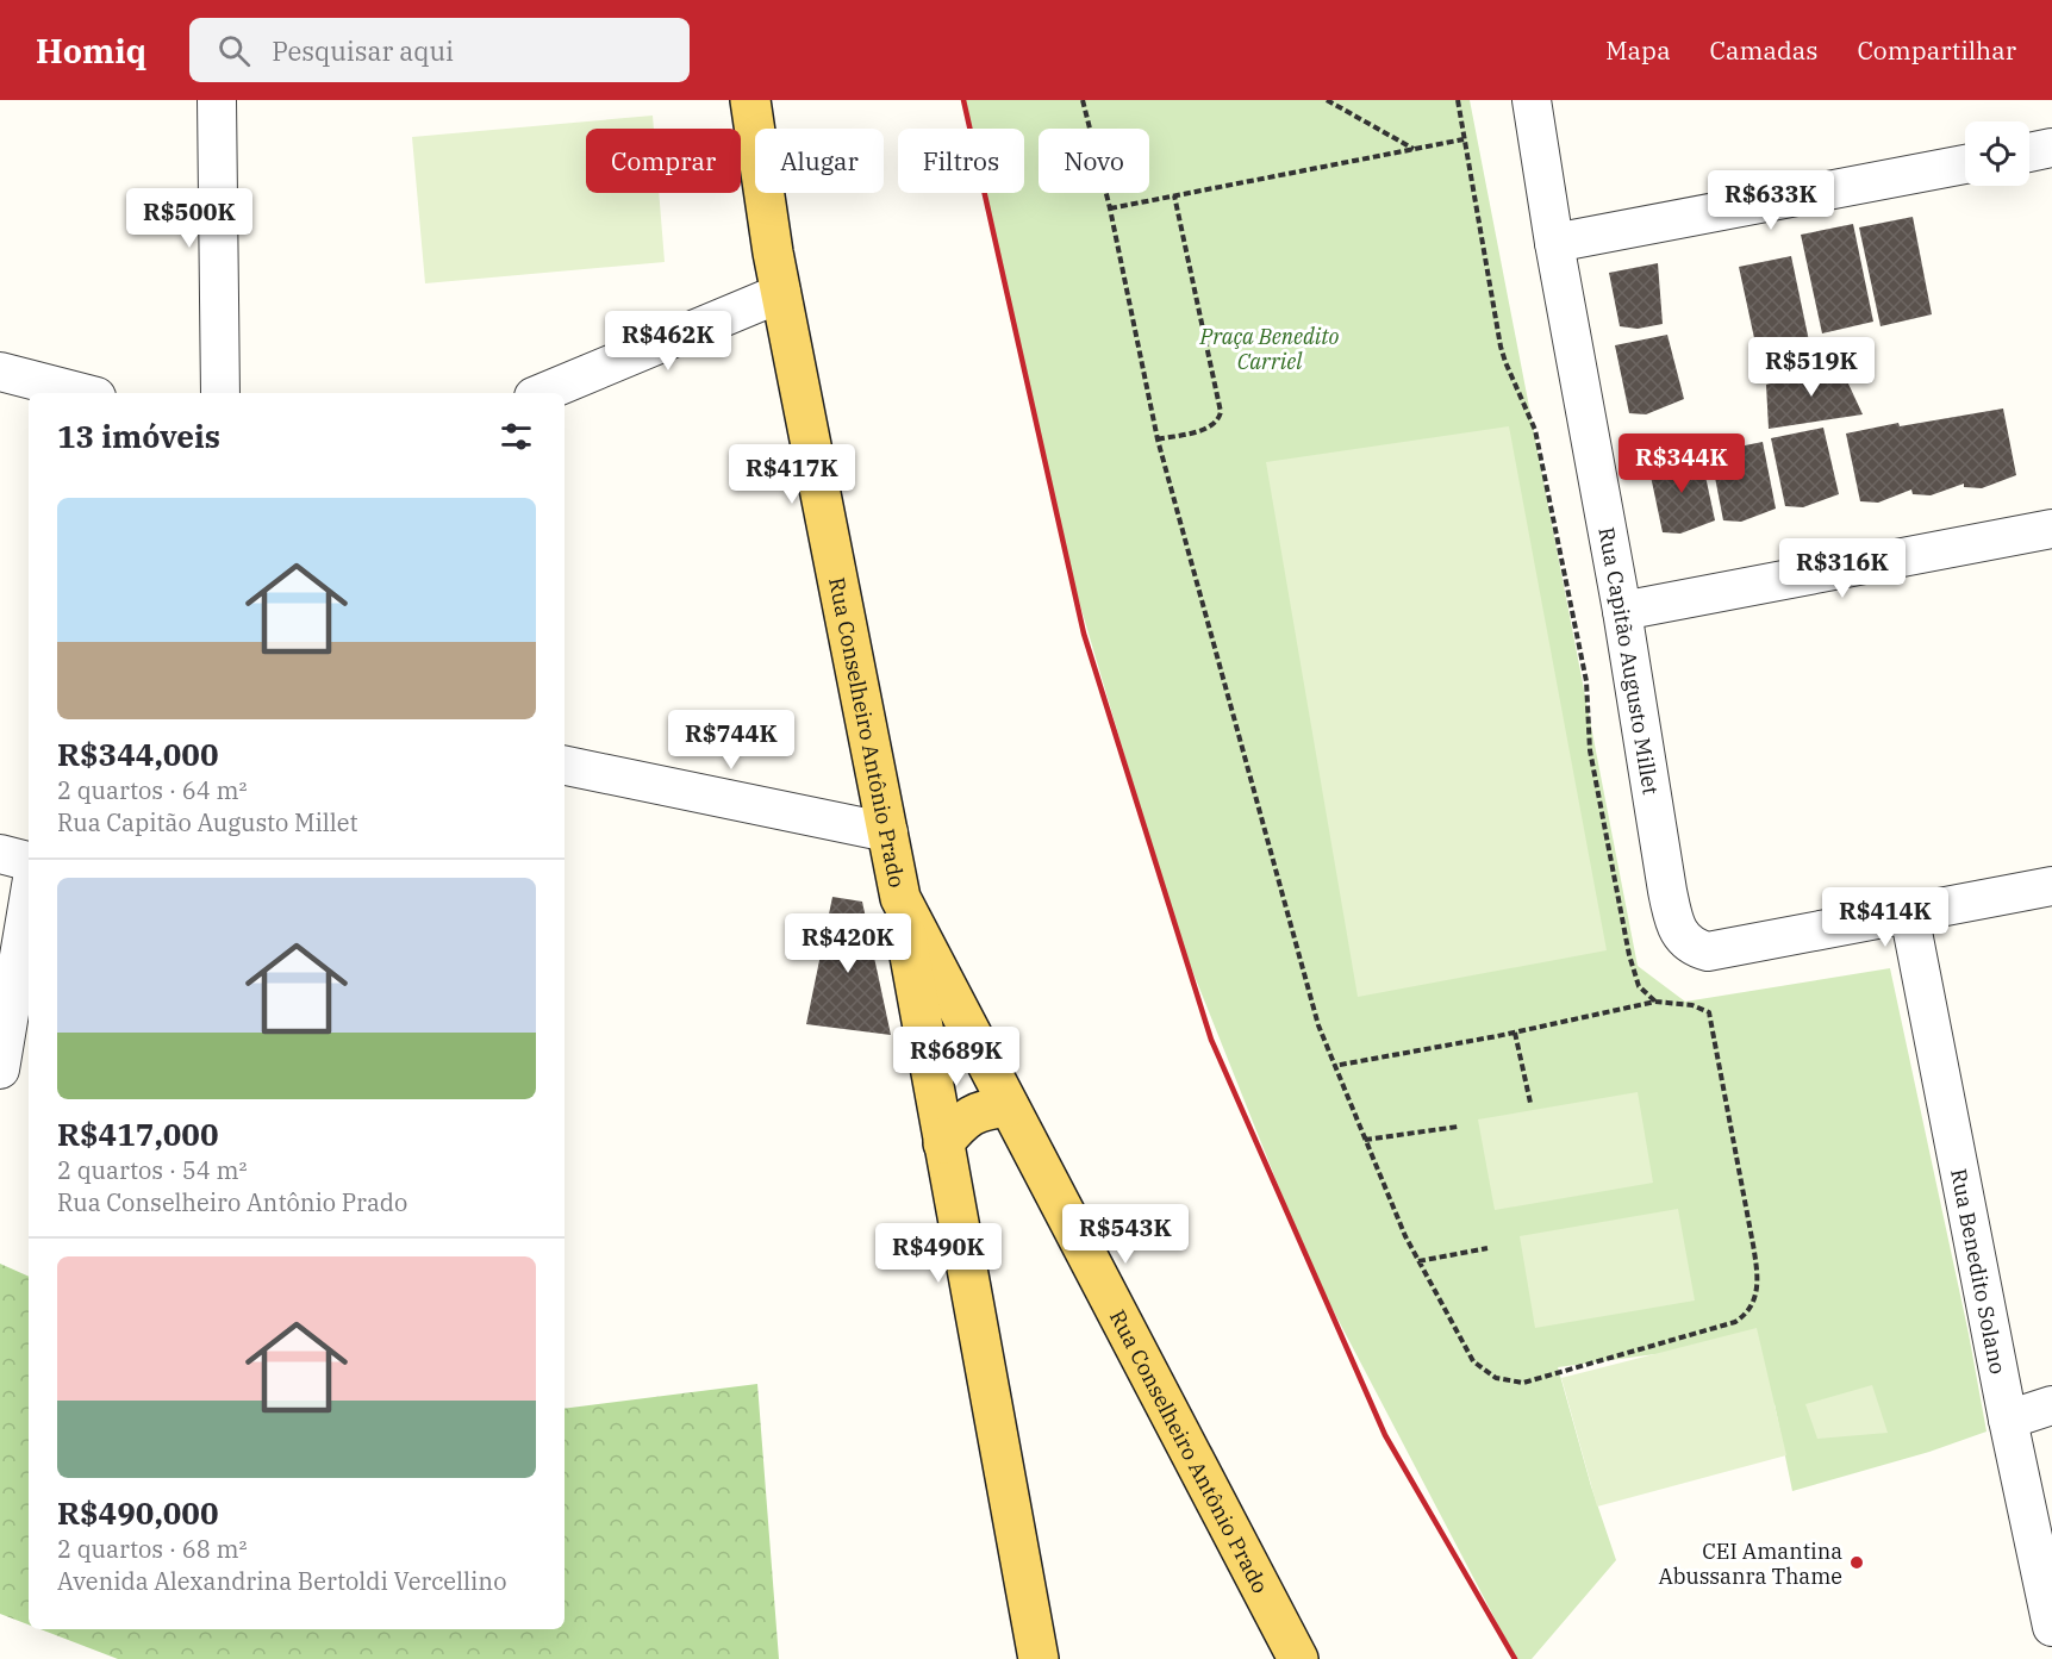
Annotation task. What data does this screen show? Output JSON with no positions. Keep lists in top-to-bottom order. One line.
{"streets":{"main road":["Rua Conselheiro Antônio Prado"],"street":["Rua Capitão Augusto Millet","Rua Benedito Solano"]},"crossings":[["Rua Capitão Augusto Millet","Rua Benedito Solano"]],"parks":["Praça Benedito Carriel"],"places":["CEI Amantina Abussanra Thame"],"page":{"header":"Homiq","search":"Pesquisar aqui","nav":["Mapa","Camadas","Compartilhar"],"chip":["Comprar","Alugar","Filtros","Novo"],"price":["R$633K","R$500K","R$462K","R$519K","R$344K","R$417K","R$316K","R$744K","R$414K","R$420K","R$689K","R$543K","R$490K"],"heading":"13 imóveis","list":[{"name":"R$344,000","note":"2 quartos · 64 m² · Rua Capitão Augusto Millet"},{"name":"R$417,000","note":"2 quartos · 54 m² · Rua Conselheiro Antônio Prado"},{"name":"R$490,000","note":"2 quartos · 68 m² · Avenida Alexandrina Bertoldi Vercellino"}]}}
